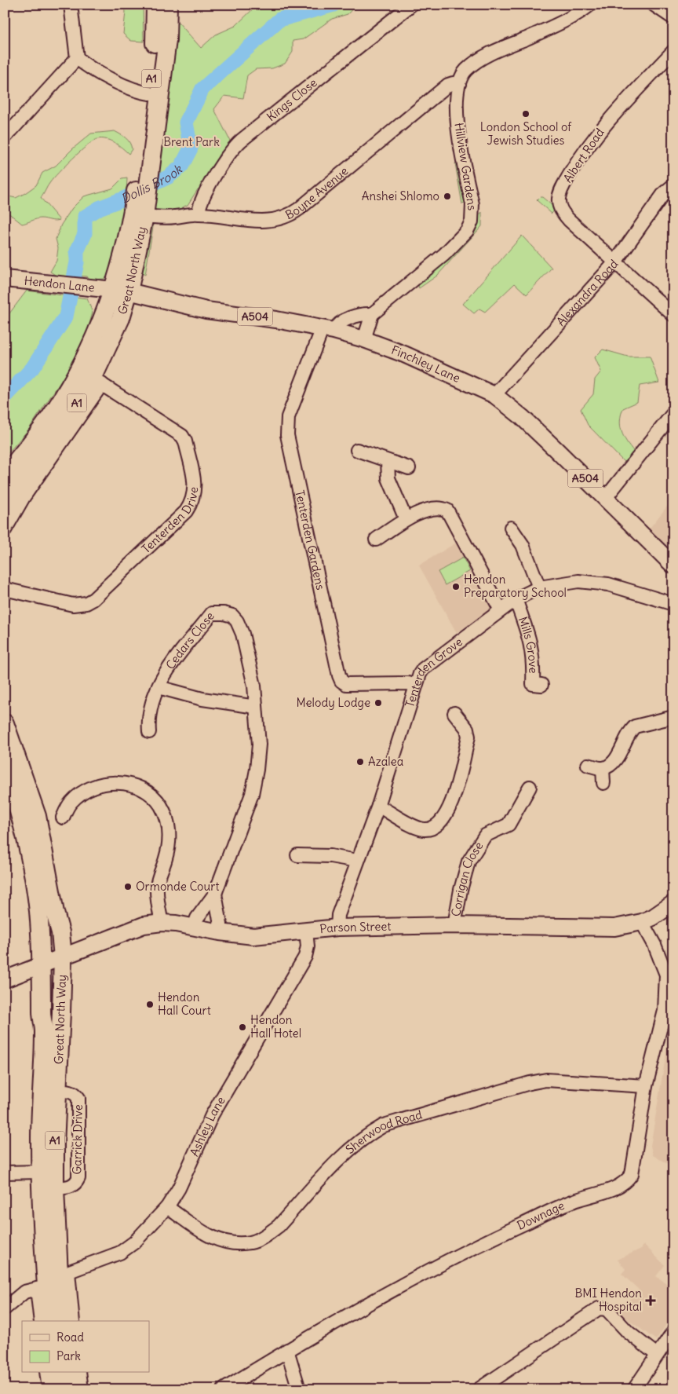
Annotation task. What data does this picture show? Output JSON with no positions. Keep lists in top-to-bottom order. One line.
{"streets":{"highway":["A1","Great North Way"],"main road":["Hendon Lane","A504","Finchley Lane","Parson Street"],"street":["Kings Close","Albert Road","Hillview Gardens","Boyne Avenue","Alexandra Road","Tenterden Drive","Tenterden Gardens","Cedars Close","Mills Grove","Tenterden Grove","Corrigan Close","Ashley Lane","Sherwood Road","Garrick Drive","Downage"]},"crossings":[["Kings Close","Boyne Avenue"],["Albert Road","Alexandra Road"],["Hillview Gardens","Boyne Avenue"],["Hillview Gardens","Finchley Lane"],["Hillview Gardens","Tenterden Gardens"],["Boyne Avenue","Great North Way"],["Great North Way","Hendon Lane"],["Great North Way","Finchley Lane"],["Great North Way","Tenterden Drive"],["Great North Way","Parson Street"],["Great North Way","Ashley Lane"],["Great North Way","Garrick Drive"],["Hendon Lane","Finchley Lane"],["Alexandra Road","Finchley Lane"],["Finchley Lane","Tenterden Gardens"],["Tenterden Gardens","Tenterden Grove"],["Cedars Close","Parson Street"],["Mills Grove","Tenterden Grove"],["Tenterden Grove","Parson Street"],["Corrigan Close","Parson Street"],["Parson Street","Ashley Lane"],["Parson Street","Downage"],["Ashley Lane","Sherwood Road"],["Sherwood Road","Downage"]],"water":["Dollis Brook"],"parks":["Brent Park"],"places":{"other":["London School of Jewish Studies","Anshei Shlomo","Hendon Preparatory School","Melody Lodge","Azalea","Ormonde Court","Hendon Hall Court","Hendon Hall Hotel"],"health":["BMI Hendon Hospital"]},"legend":["Road","Park"]}
